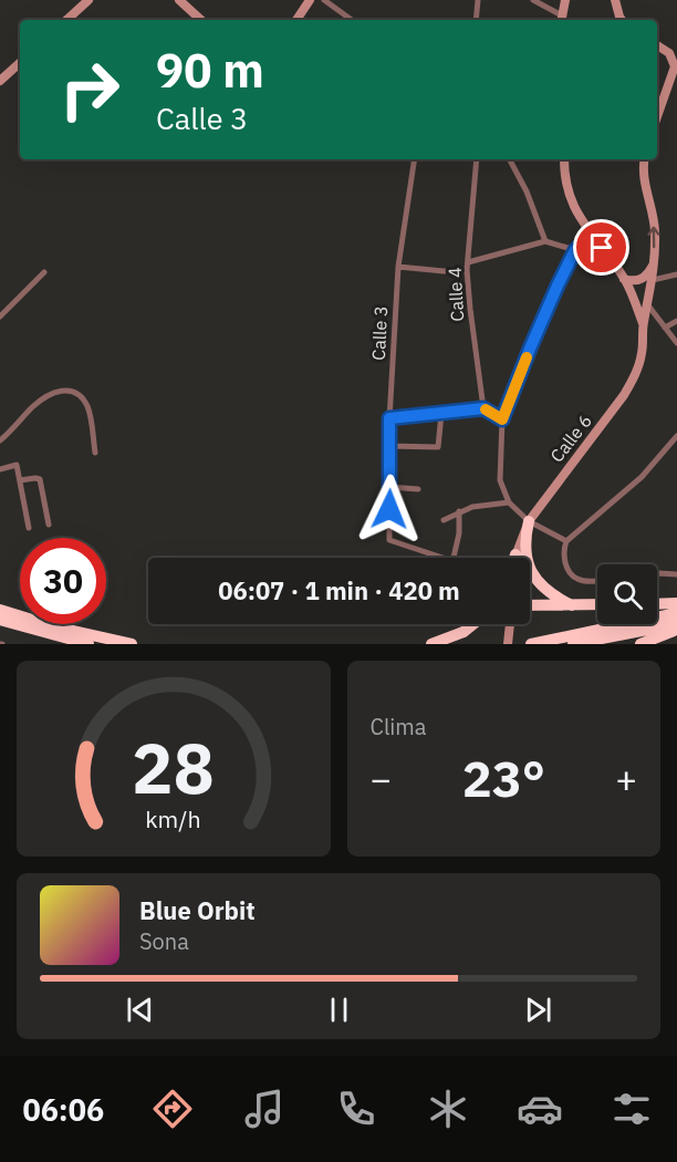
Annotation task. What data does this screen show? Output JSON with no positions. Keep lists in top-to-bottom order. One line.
{"streets":{"street":["Calle 4","Calle 3","Calle 6"]},"page":{"turn":["90 m","Calle 3"],"limit":"30","trip":"06:07 · 1 min · 420 m","tile":"Clima","heat":["−","23°","+"],"song":["Blue Orbit","Sona"],"tabs":"06:06","gauge":["28","km/h"]}}
